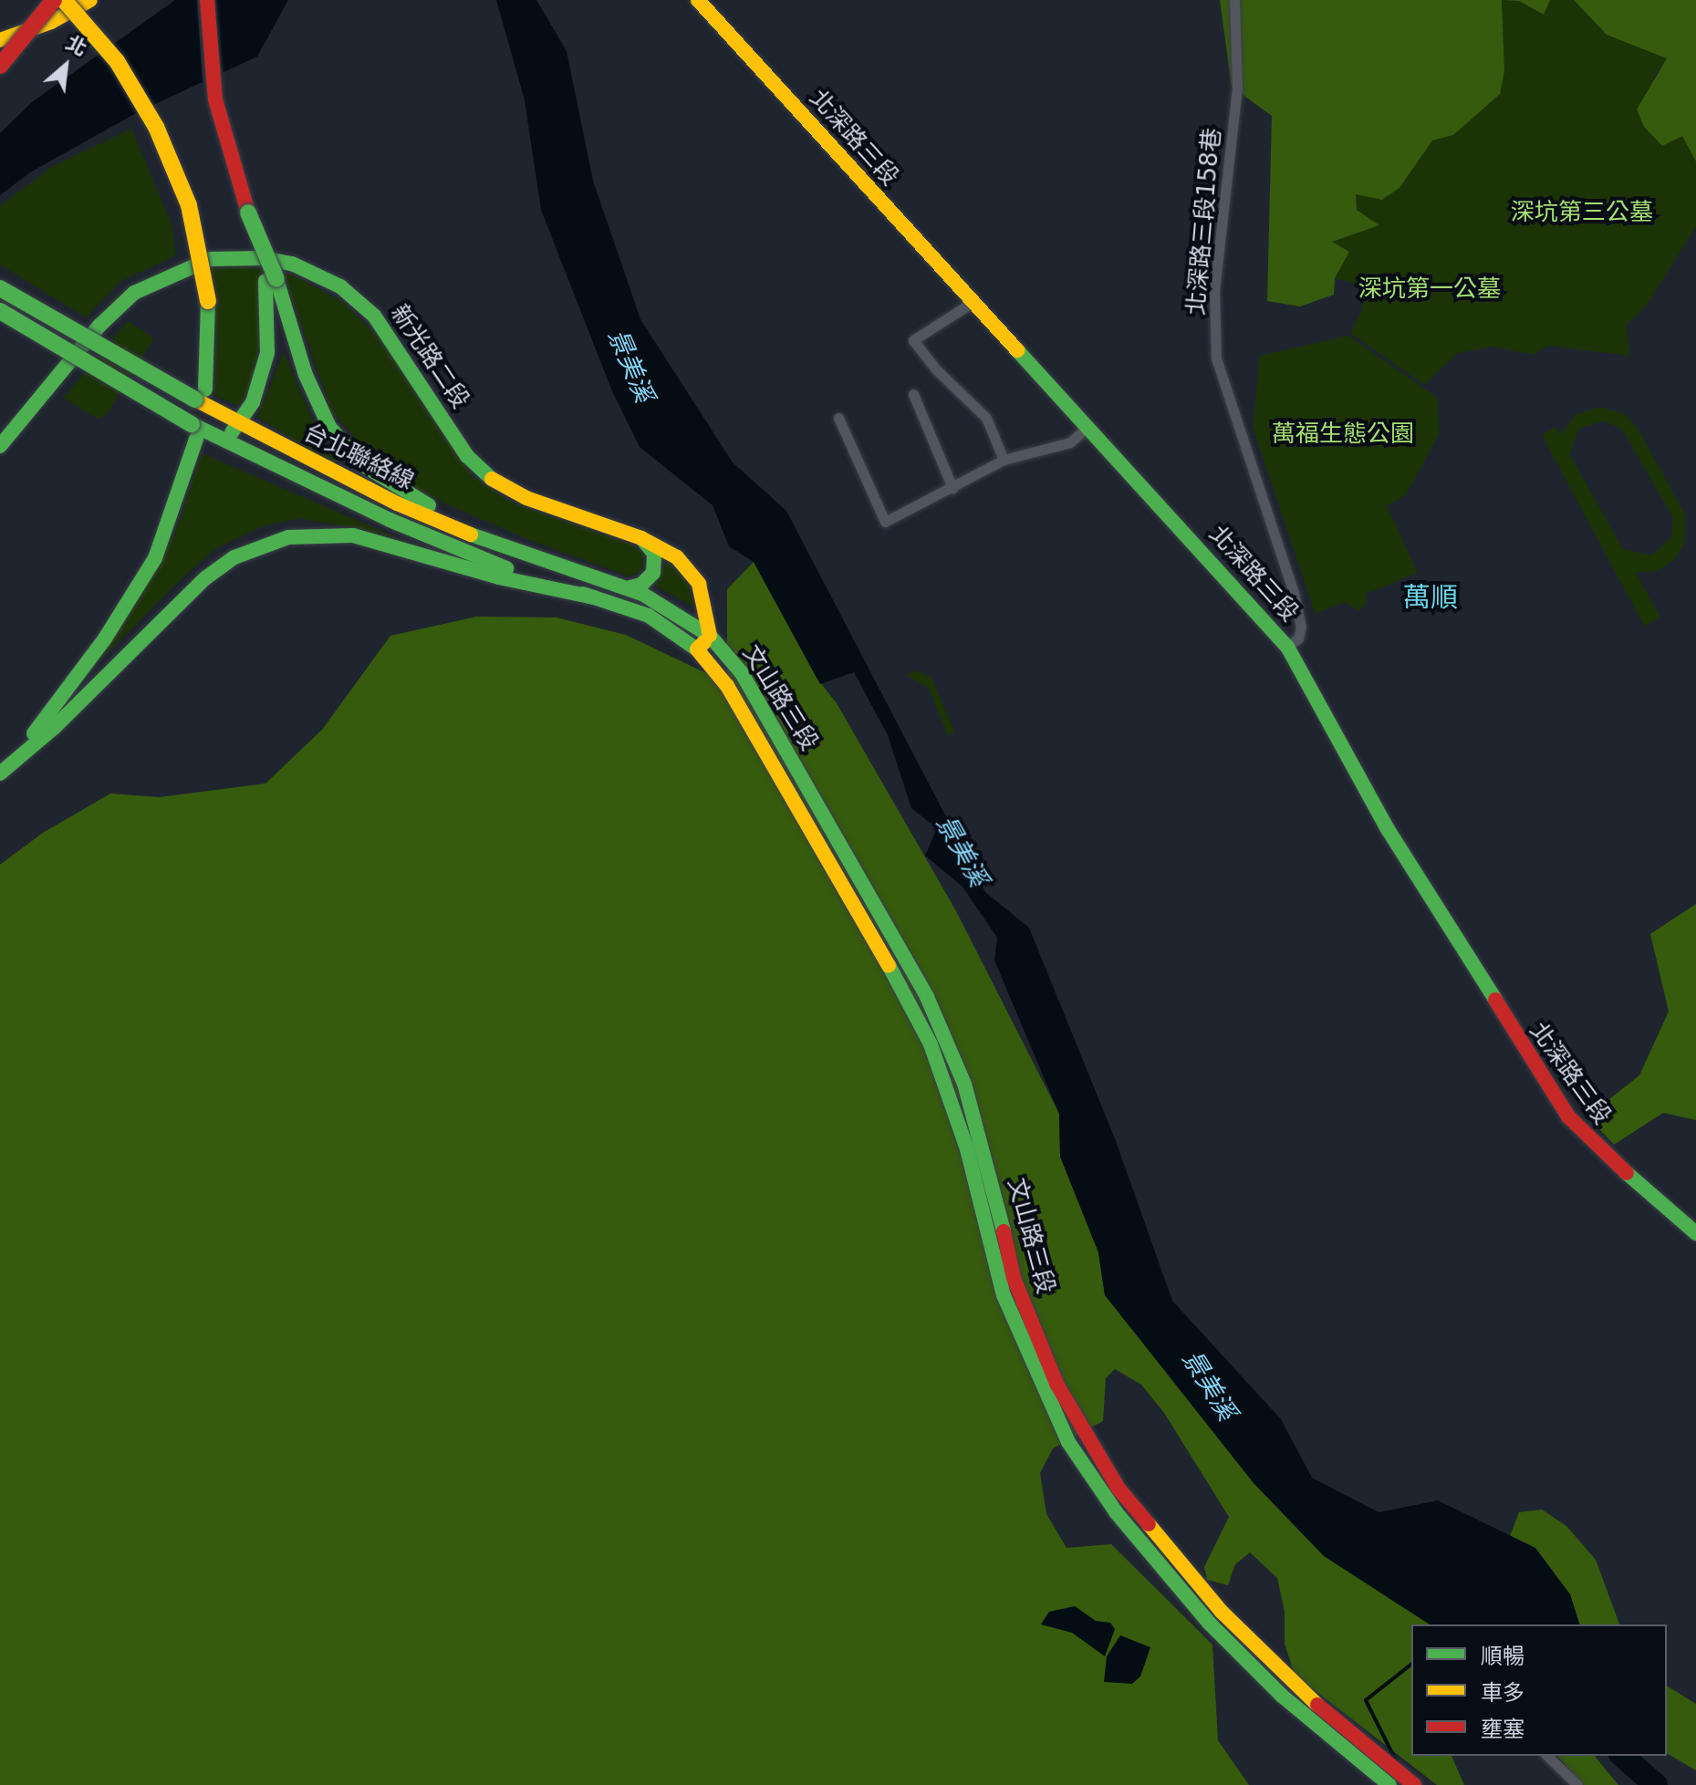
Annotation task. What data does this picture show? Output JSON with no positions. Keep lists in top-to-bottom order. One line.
{"streets":{"main road":["北深路三段","新光路二段","台北聯絡線","文山路三段"],"street":["北深路三段158巷"]},"crossings":[["北深路三段","北深路三段158巷"],["新光路二段","台北聯絡線"],["新光路二段","文山路三段"],["台北聯絡線","文山路三段"]],"districts":["萬順"],"water":["景美溪"],"parks":["深坑第三公墓","深坑第一公墓","萬福生態公園"],"legend":["順暢","車多","壅塞"],"north":"top right"}
